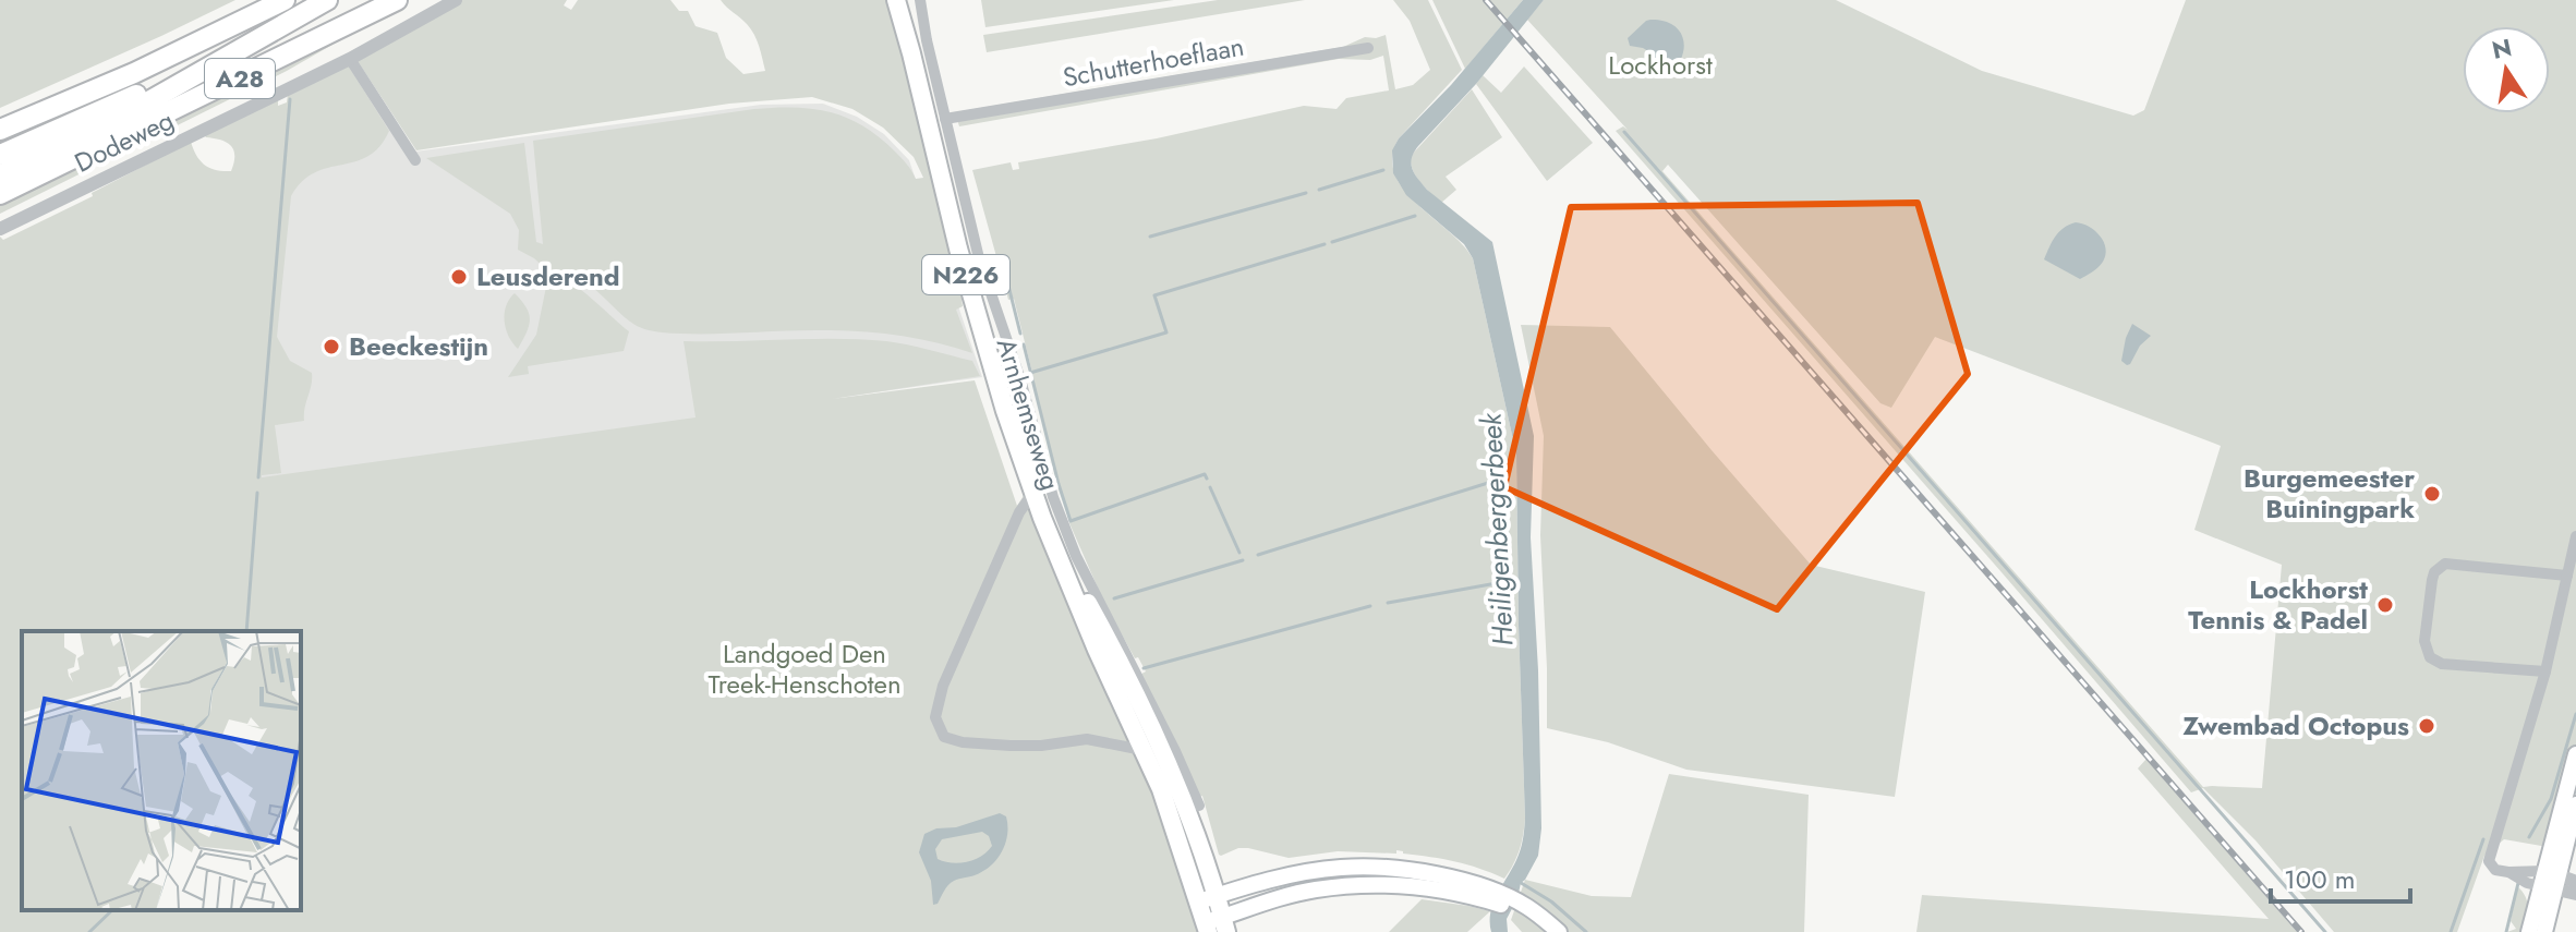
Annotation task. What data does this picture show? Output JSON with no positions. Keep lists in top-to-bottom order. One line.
{"streets":{"highway":["A28"],"main road":["N226","Arnhemseweg"],"street":["Schutterhoeflaan","Dodeweg"]},"crossings":[["Schutterhoeflaan","Arnhemseweg"]],"water":["Heiligenbergerbeek"],"parks":["Lockhorst","Landgoed Den Treek-Henschoten"],"places":["Leusderend","Beeckestijn","Burgemeester Buiningpark","Lockhorst Tennis & Padel","Zwembad Octopus"],"scale_bar":"100 m","north":"top"}
